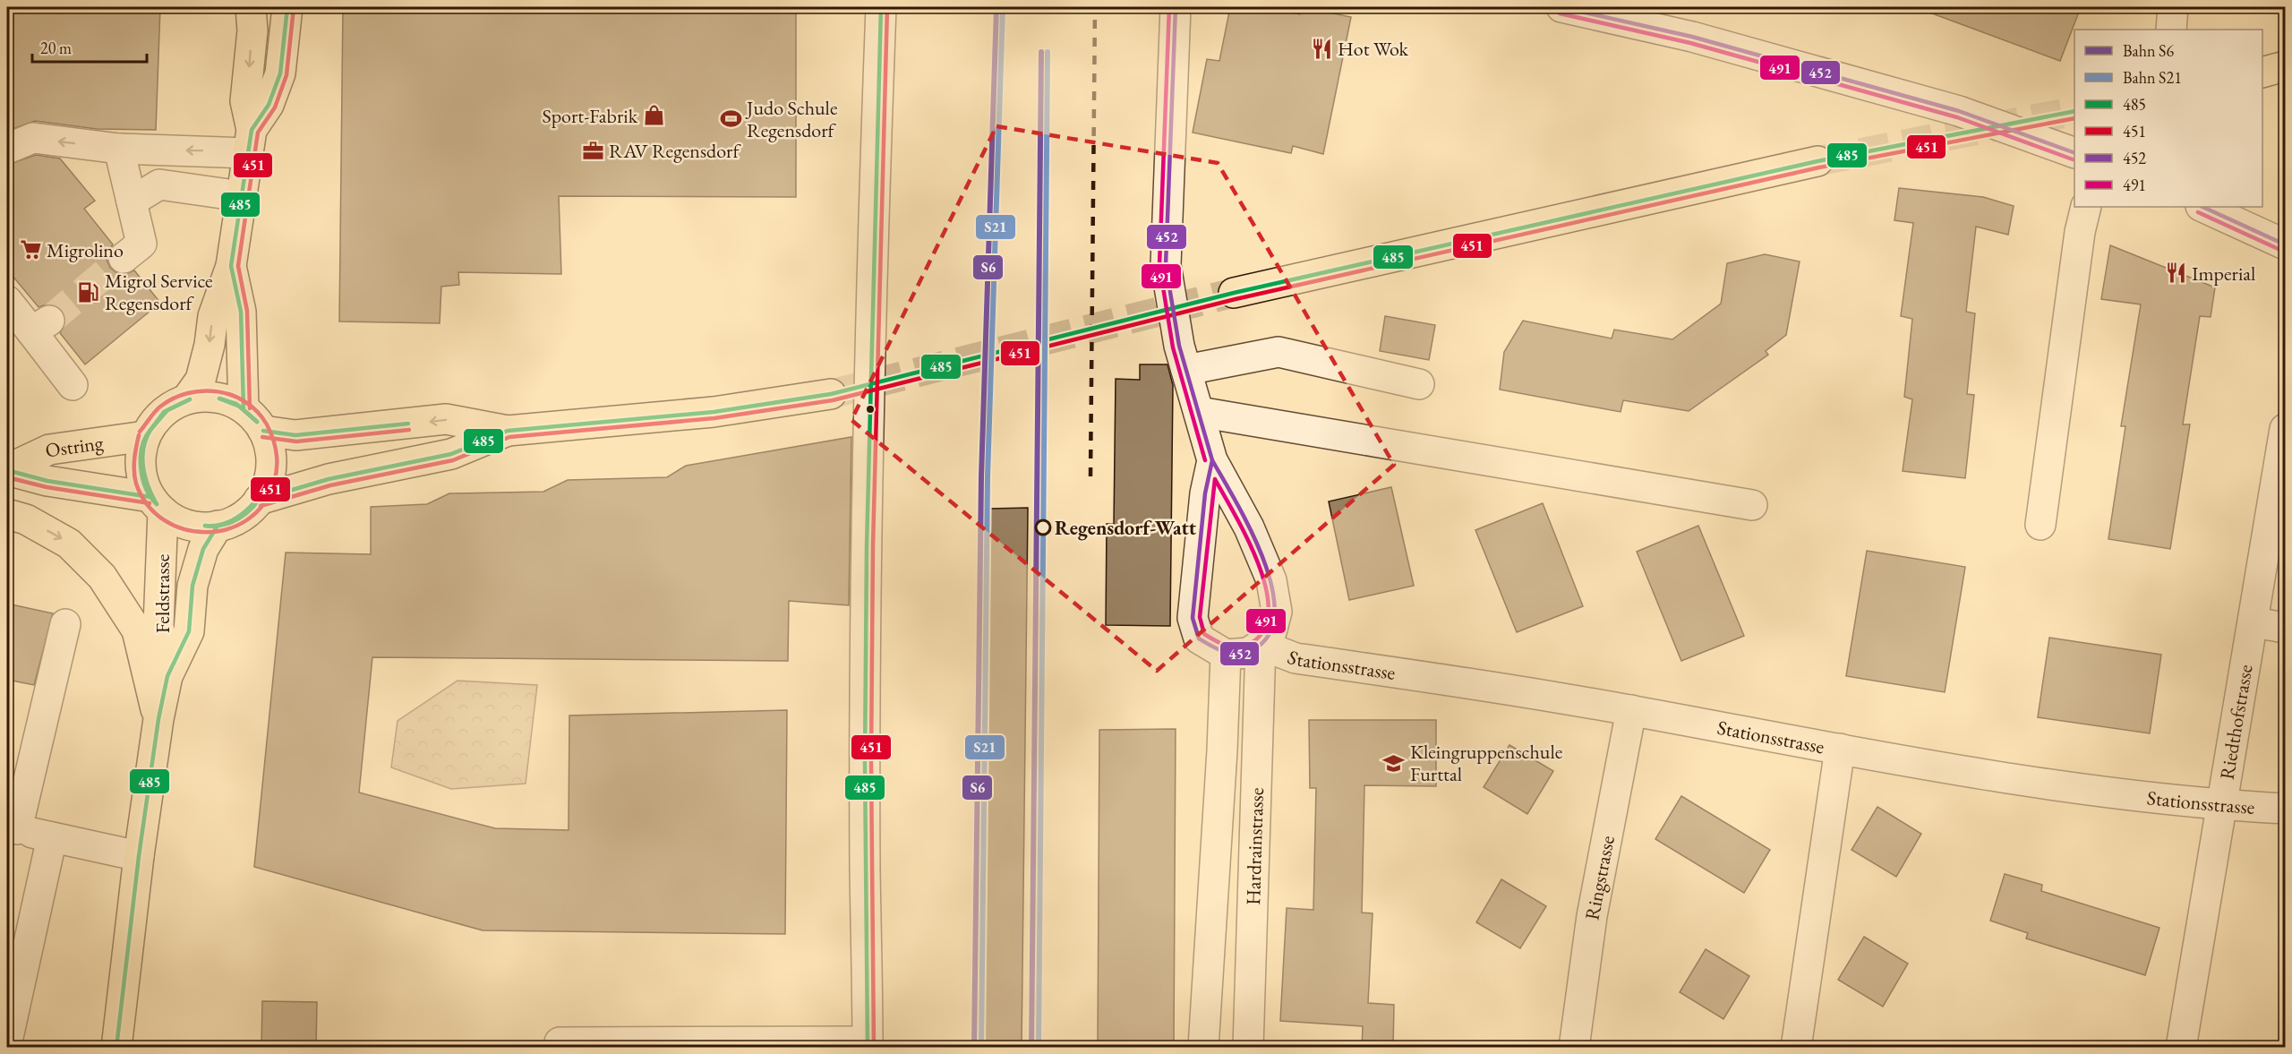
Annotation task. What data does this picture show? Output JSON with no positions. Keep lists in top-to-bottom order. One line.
{"streets":{"main road":["Ostring","Feldstrasse"],"street":["Stationsstrasse","Riedthofstrasse","Hardrainstrasse","Ringstrasse"]},"crossings":[["Ostring","Feldstrasse"],["Stationsstrasse","Riedthofstrasse"],["Stationsstrasse","Hardrainstrasse"],["Stationsstrasse","Ringstrasse"]],"places":{"restaurant":["Hot Wok","Imperial"],"shop":["Sport-Fabrik"],"sports":["Judo Schule Regensdorf"],"office":["RAV Regensdorf"],"supermarket":["Migrolino"],"fuel station":["Migrol Service Regensdorf"],"other":["Regensdorf-Watt"],"school or university":["Kleingruppenschule Furttal"]},"lines":["rail line S6","rail line S21","transit line 485","transit line 451","transit line 452","transit line 491"],"legend":["Bahn S6","Bahn S21","485","451","452","491"],"scale_bar":"20 m"}
